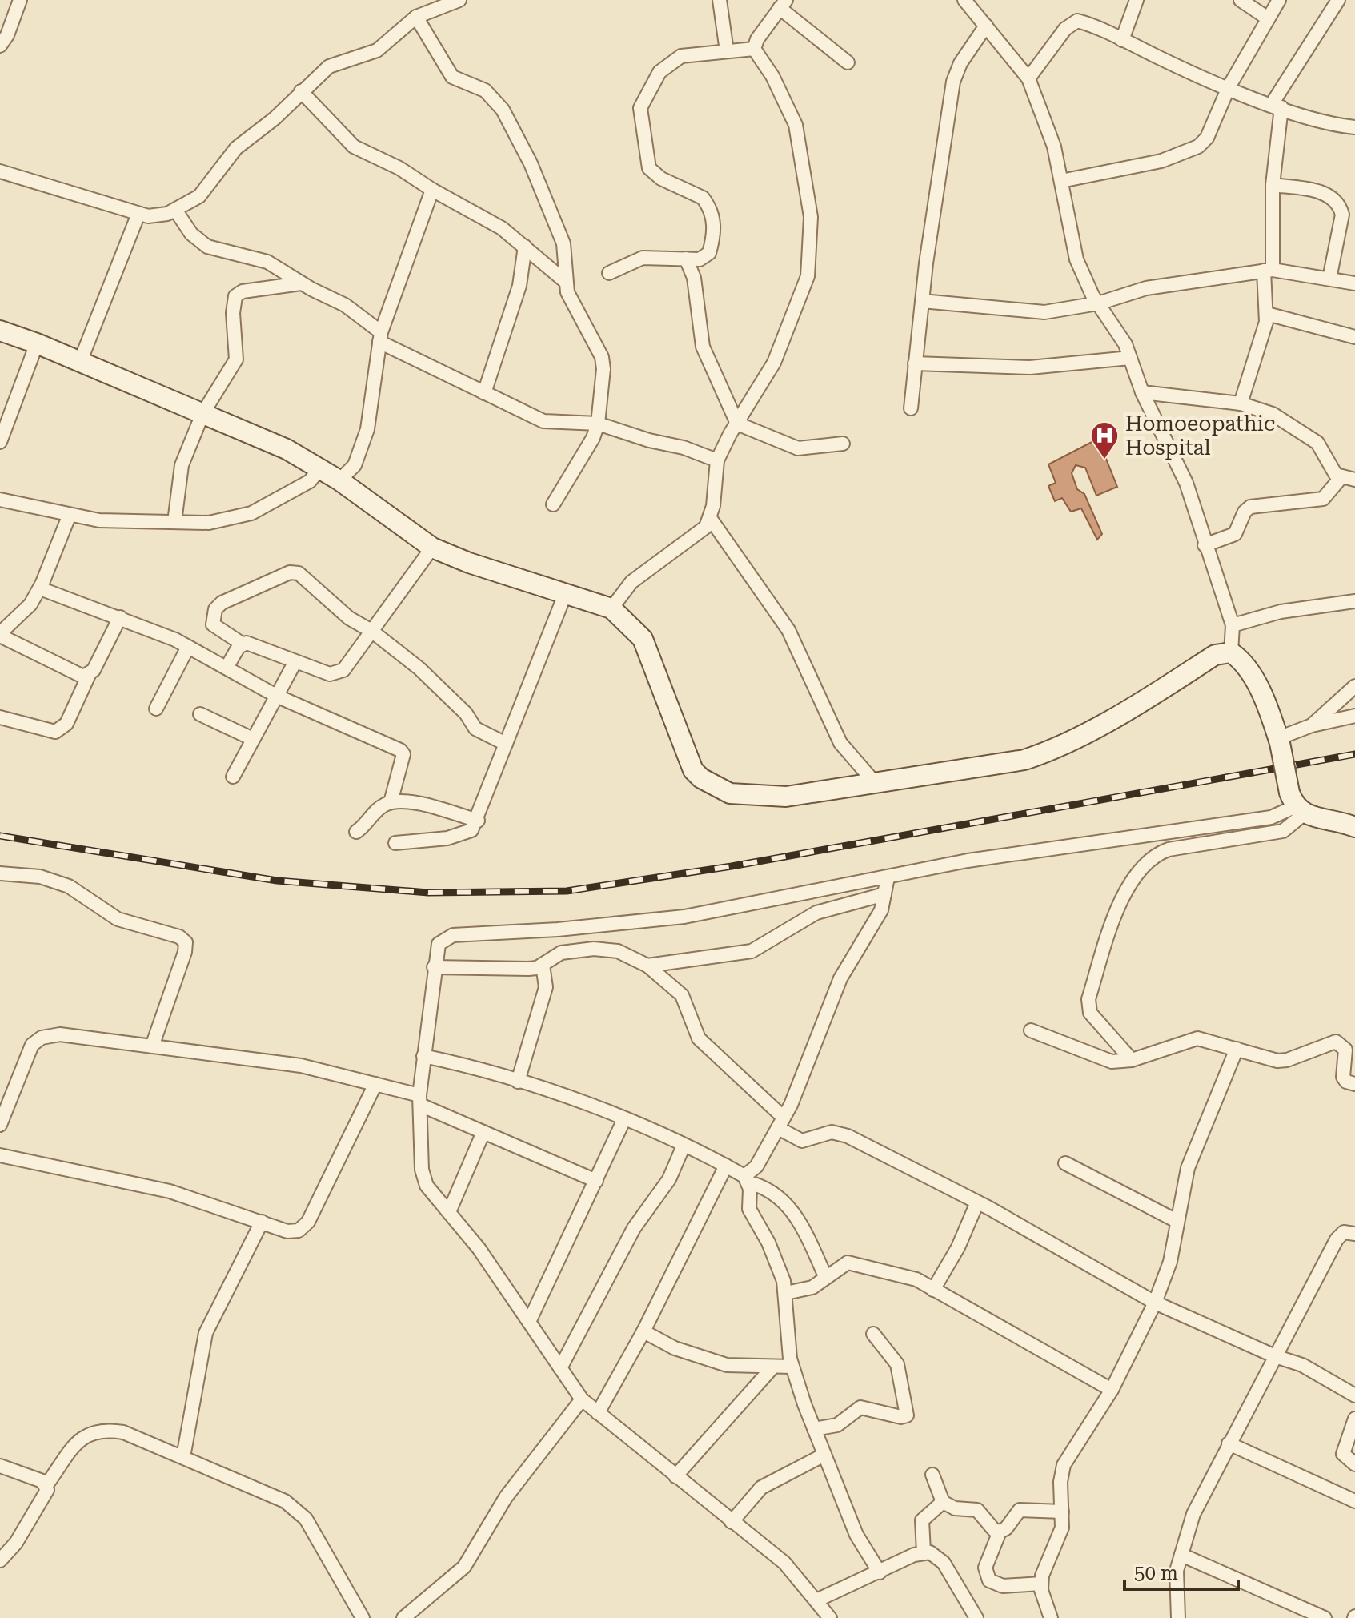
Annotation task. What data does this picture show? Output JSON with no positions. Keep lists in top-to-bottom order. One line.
{"places":{"hospital":["Homoeopathic Hospital"]},"scale_bar":"50 m"}
